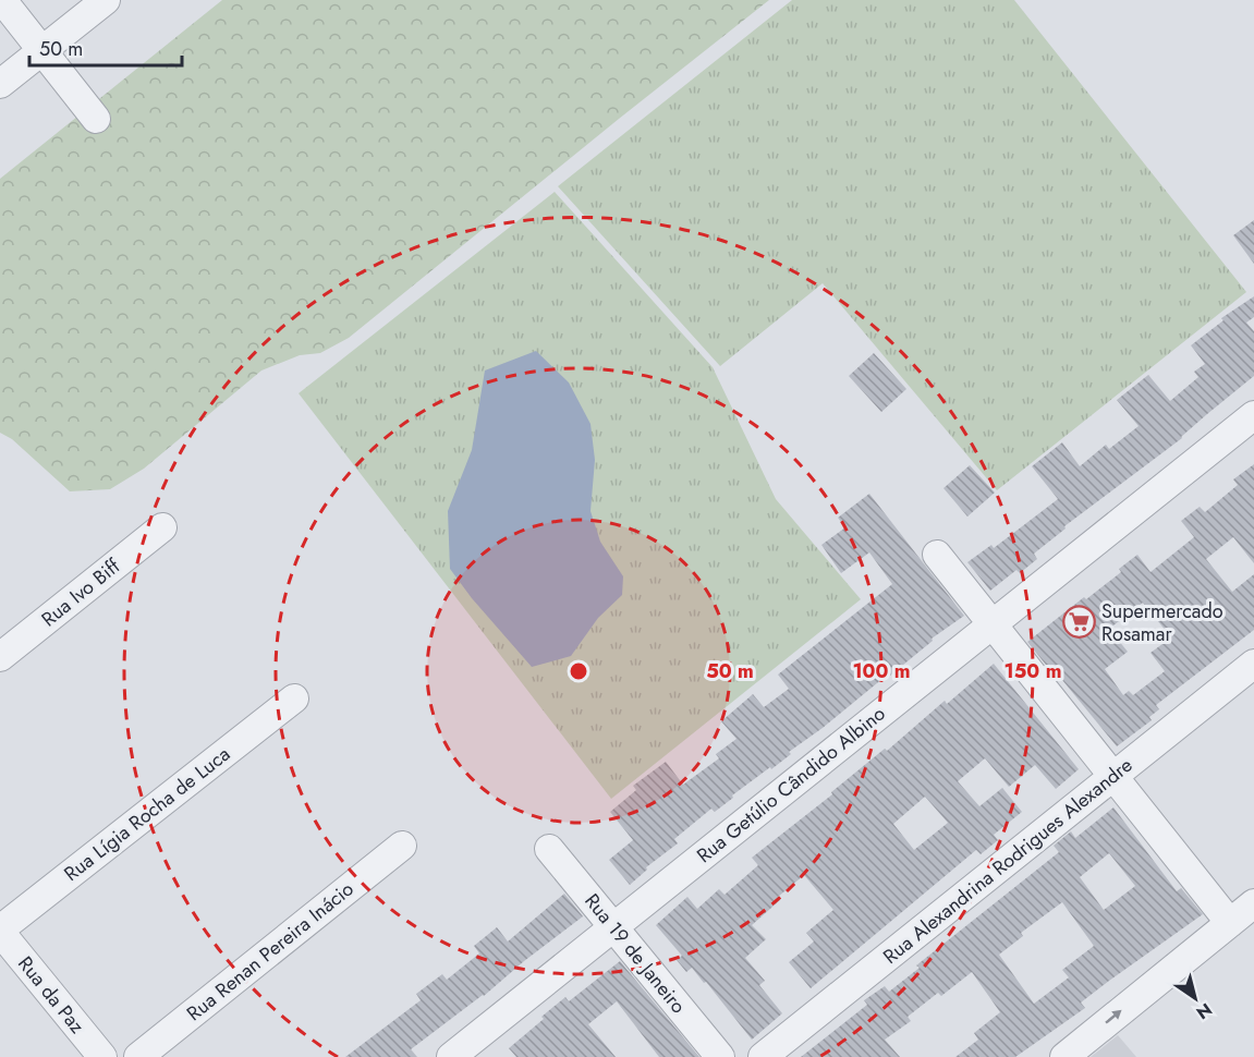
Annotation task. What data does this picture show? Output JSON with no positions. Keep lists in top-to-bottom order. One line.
{"streets":{"street":["Rua Ivo Biff","Rua Getúlio Cândido Albino","Rua Lígia Rocha de Luca","Rua Alexandrina Rodrigues Alexandre","Rua Renan Pereira Inácio","Rua 19 de Janeiro","Rua da Paz"]},"crossings":[["Rua Getúlio Cândido Albino","Rua 19 de Janeiro"],["Rua Lígia Rocha de Luca","Rua da Paz"]],"places":{"supermarket":["Supermercado Rosamar"]},"scale_bar":"50 m","north":"bottom right","rings":["50 m","100 m","150 m"]}
